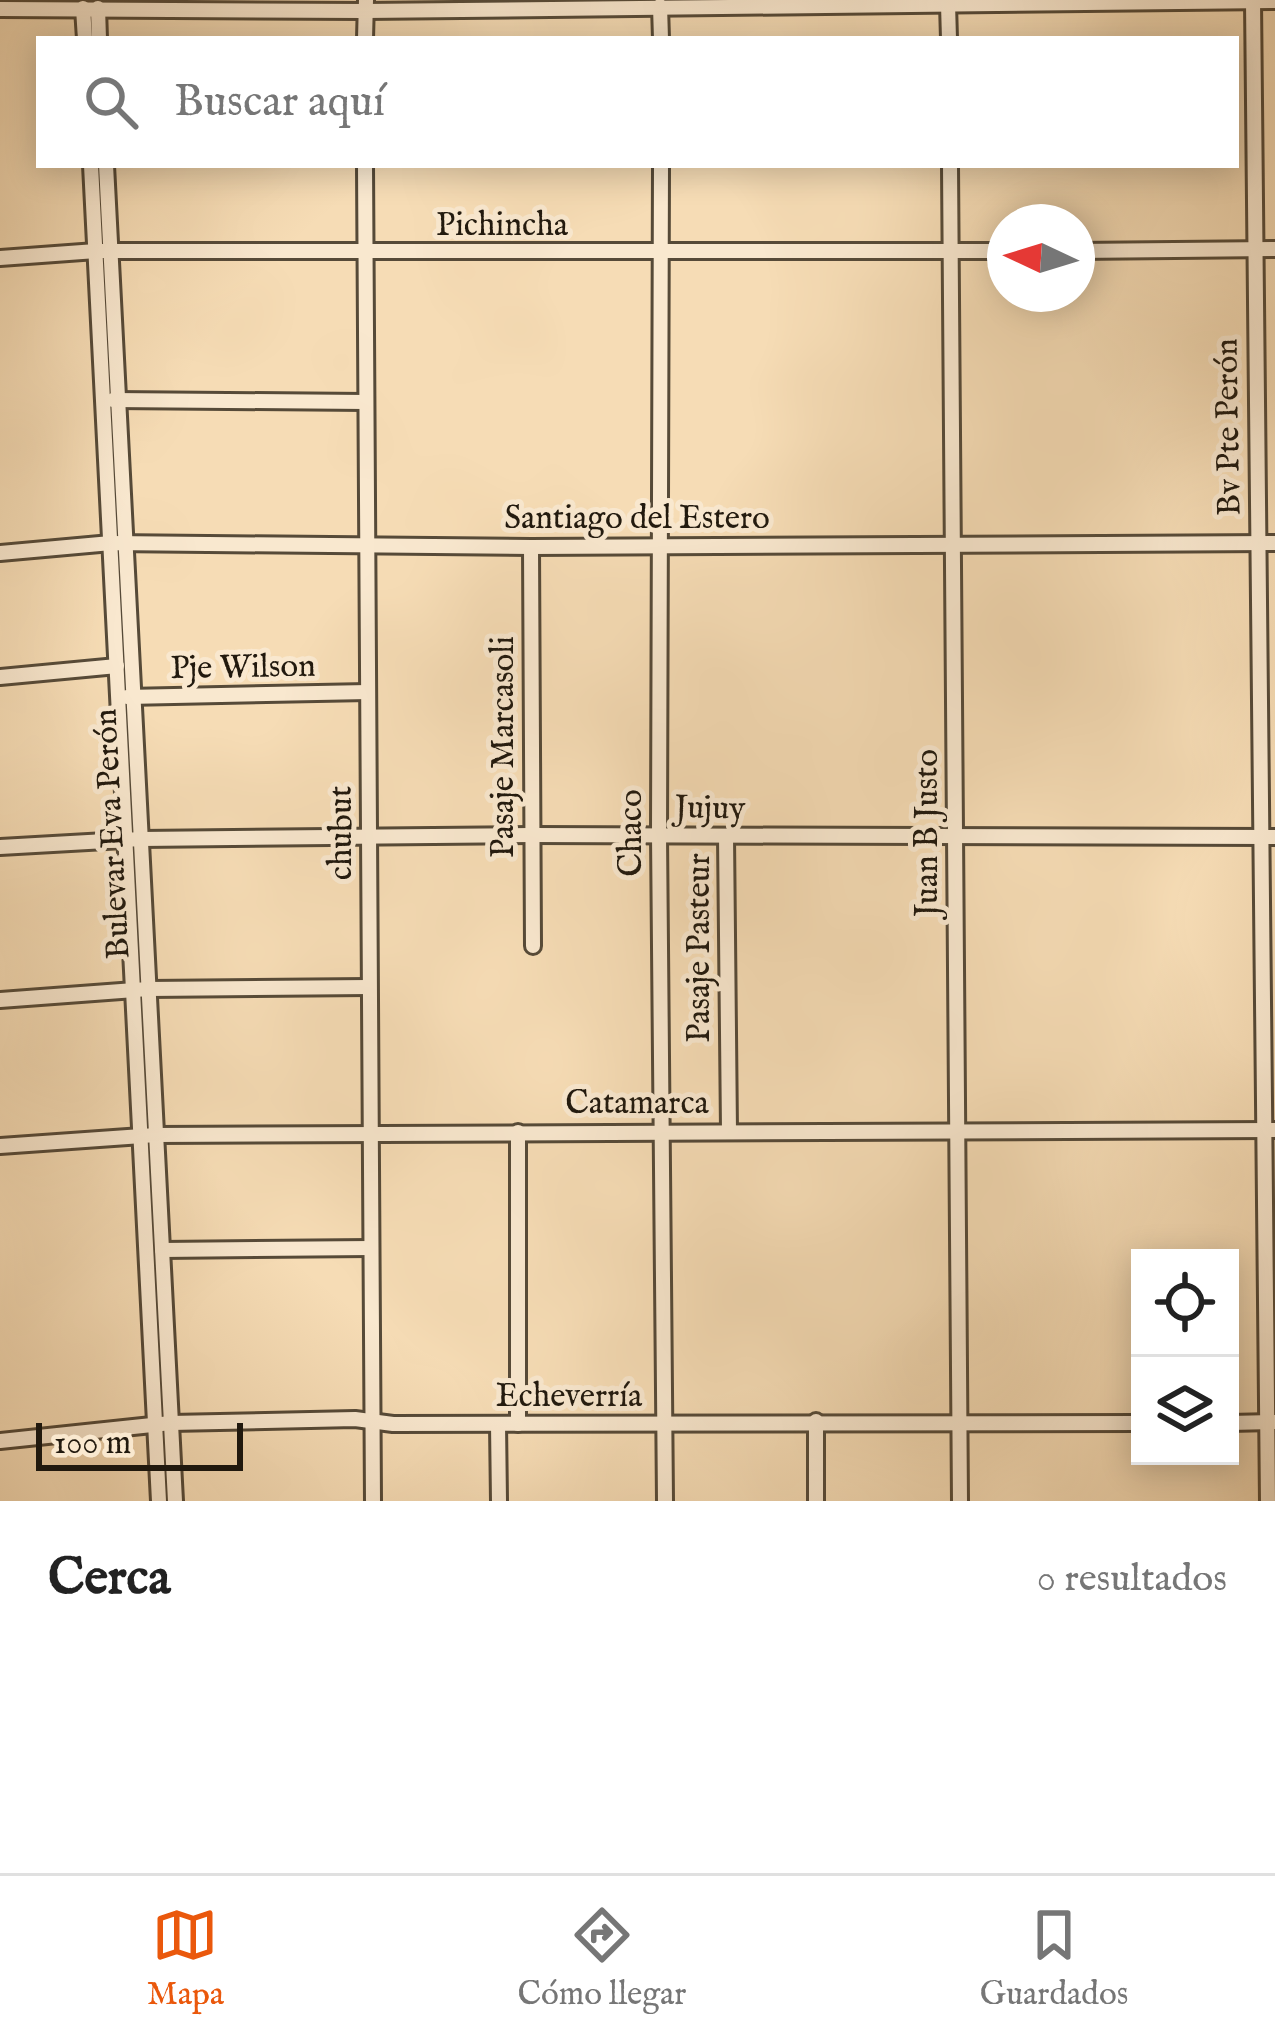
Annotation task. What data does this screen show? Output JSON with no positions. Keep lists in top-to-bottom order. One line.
{"streets":{"street":["Pichincha","Bv Pte Perón","Santiago del Estero","Pje Wilson","Pasaje Marcasoli","Jujuy","chubut","Chaco","Juan B Justo","Bulevar Eva Perón","Pasaje Pasteur","Catamarca","Echeverría"]},"crossings":[["Pichincha","chubut"],["Pichincha","Chaco"],["Pichincha","Juan B Justo"],["Pichincha","Bulevar Eva Perón"],["Bv Pte Perón","Santiago del Estero"],["Bv Pte Perón","Jujuy"],["Bv Pte Perón","Catamarca"],["Santiago del Estero","Pasaje Marcasoli"],["Santiago del Estero","chubut"],["Santiago del Estero","Chaco"],["Santiago del Estero","Juan B Justo"],["Santiago del Estero","Bulevar Eva Perón"],["Pje Wilson","chubut"],["Pje Wilson","Bulevar Eva Perón"],["Pasaje Marcasoli","Jujuy"],["Jujuy","chubut"],["Jujuy","Chaco"],["Jujuy","Juan B Justo"],["Jujuy","Bulevar Eva Perón"],["Jujuy","Pasaje Pasteur"],["chubut","Catamarca"],["chubut","Echeverría"],["Chaco","Catamarca"],["Chaco","Echeverría"],["Juan B Justo","Catamarca"],["Juan B Justo","Echeverría"],["Bulevar Eva Perón","Catamarca"],["Bulevar Eva Perón","Echeverría"],["Pasaje Pasteur","Catamarca"]],"scale_bar":"100 m","north":"left","page":{"search":"Buscar aquí","scale":"100 m","heading":["Cerca","0 resultados"],"nav":["Mapa","Cómo llegar","Guardados"]}}
